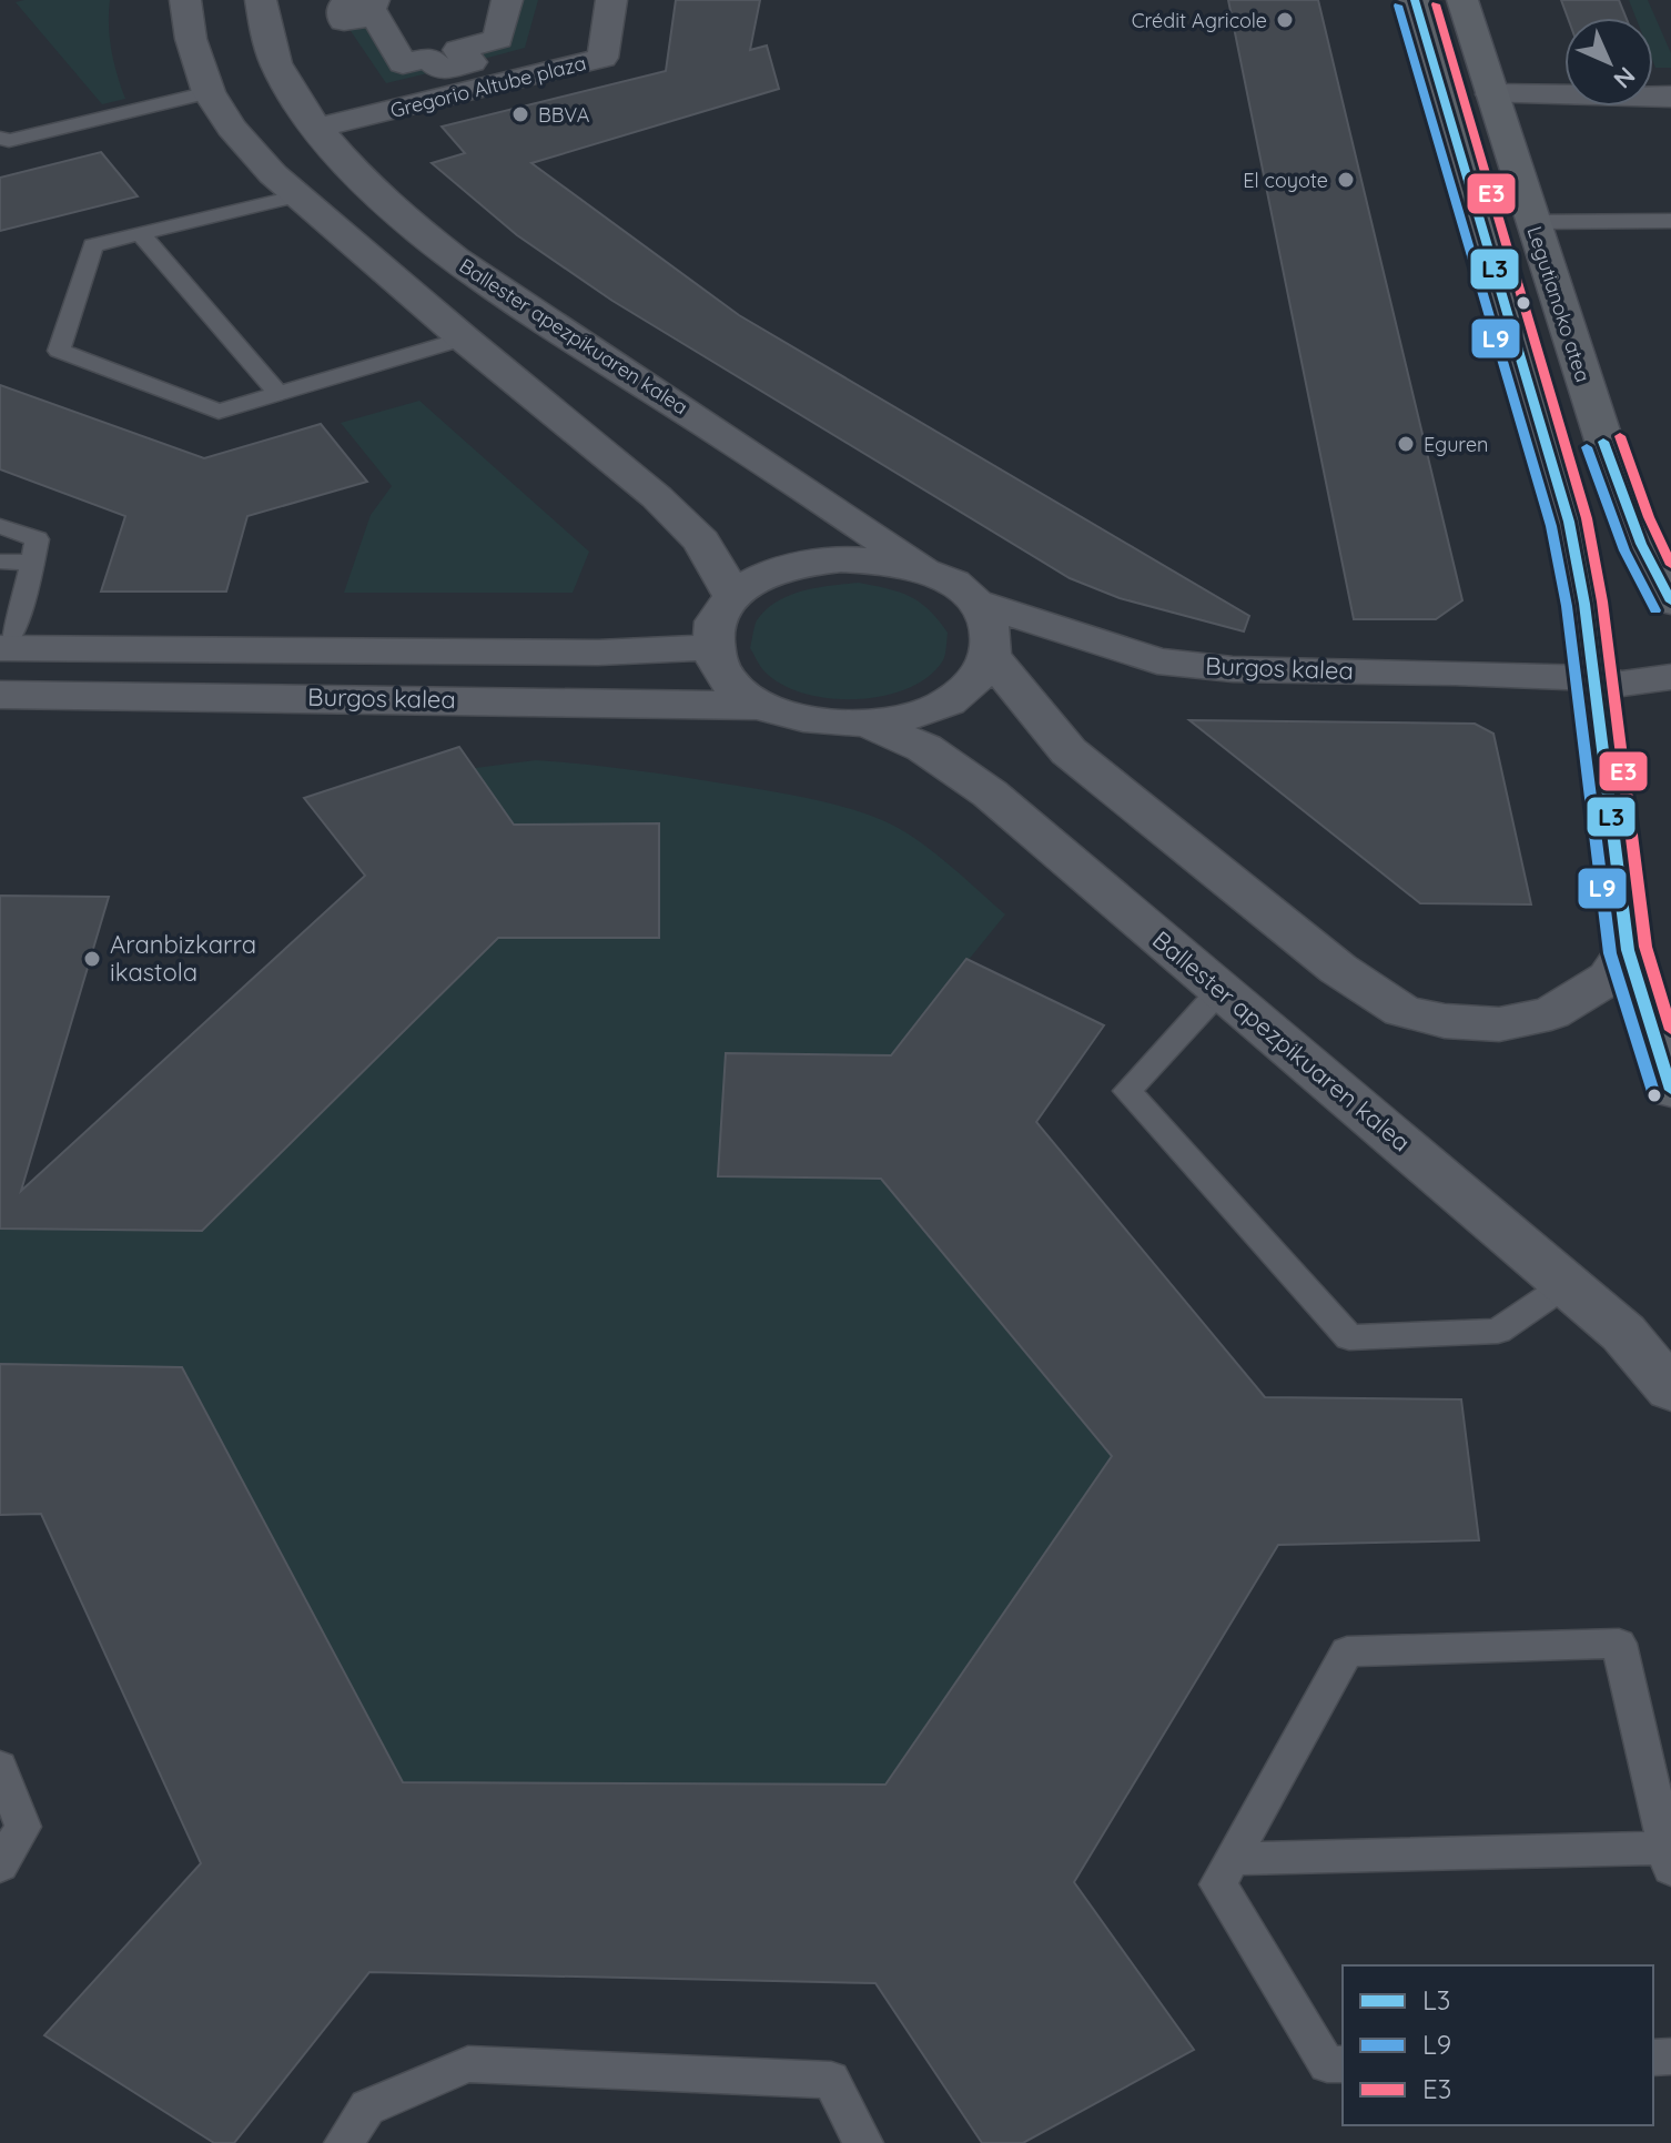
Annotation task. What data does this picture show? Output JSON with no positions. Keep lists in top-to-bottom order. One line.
{"streets":{"main road":["Legutianoko atea"],"street":["Gregorio Altube plaza","Ballester apezpikuaren kalea","Burgos kalea"]},"crossings":[["Gregorio Altube plaza","Ballester apezpikuaren kalea"],["Ballester apezpikuaren kalea","Burgos kalea"]],"places":["Crédit Agricole","BBVA","El coyote","Eguren","Aranbizkarra ikastola"],"lines":["transit line L3","transit line E3","transit line L9"],"legend":["L3","L9","E3"],"north":"bottom right"}
